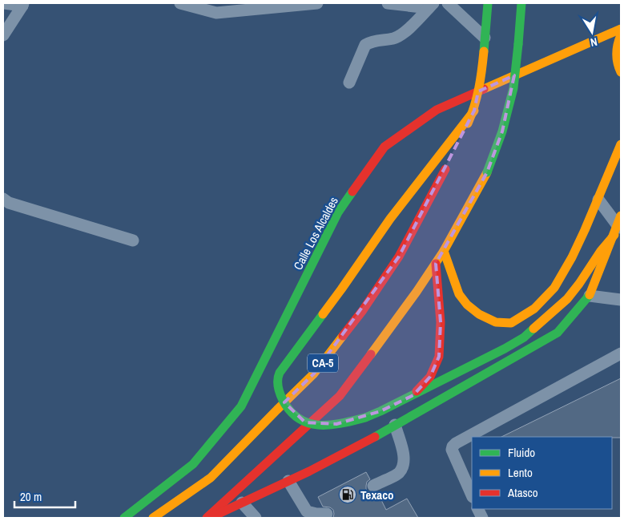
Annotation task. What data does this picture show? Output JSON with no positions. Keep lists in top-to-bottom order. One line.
{"streets":{"main road":["Calle Los Alcaldes","CA-5"]},"places":{"fuel station":["Texaco"]},"legend":["Fluido","Lento","Atasco"],"scale_bar":"20 m","north":"bottom"}
